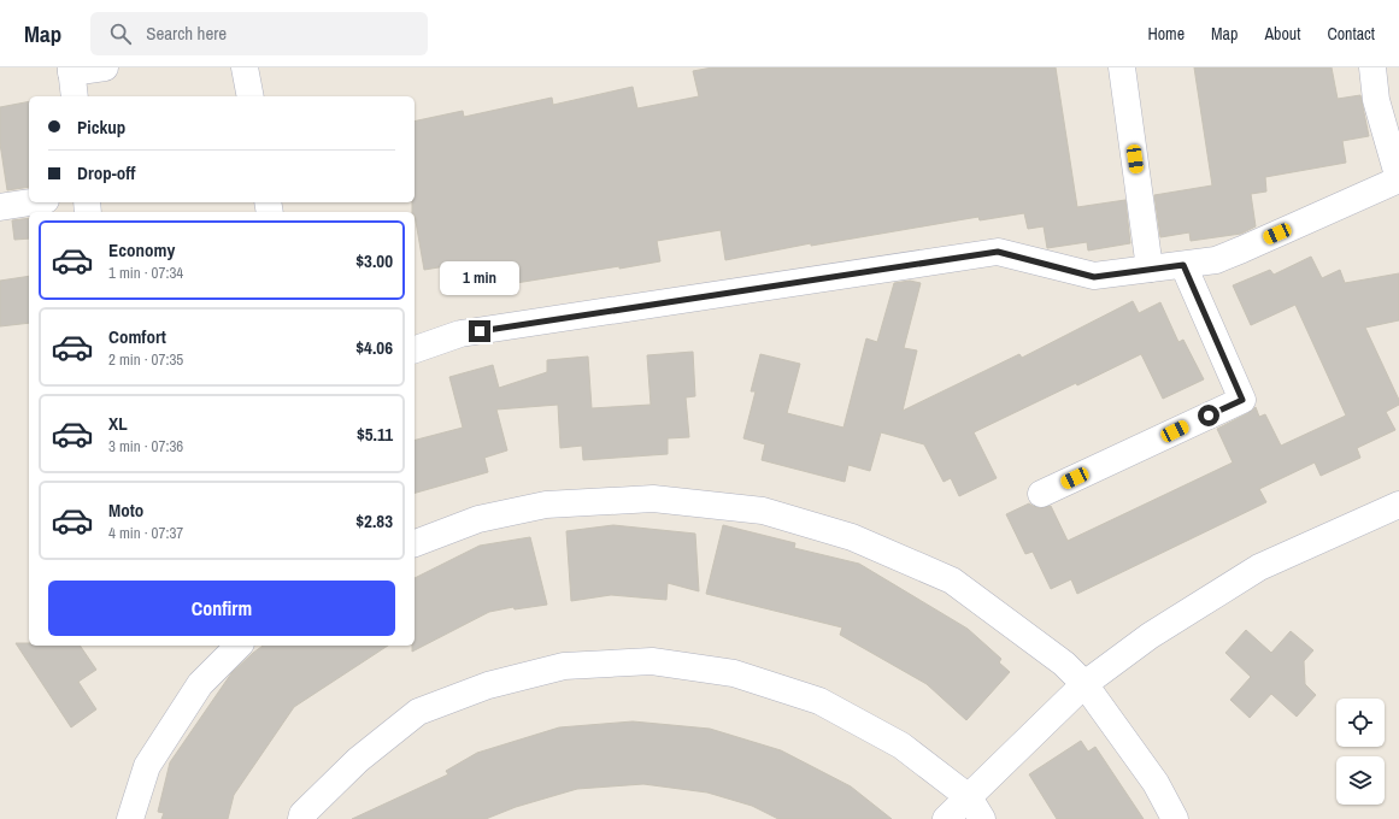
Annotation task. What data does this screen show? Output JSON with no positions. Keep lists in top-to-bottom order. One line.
{"page":{"header":"Map","search":"Search here","nav":["Home","Map","About","Contact"],"banner":["Pickup","Drop-off"],"list":[{"name":"Economy","note":"1 min · 07:34","value":"$3.00"},{"name":"Comfort","note":"2 min · 07:35","value":"$4.06"},{"name":"XL","note":"3 min · 07:36","value":"$5.11"},{"name":"Moto","note":"4 min · 07:37","value":"$2.83"}],"bubble":"1 min","buttons":"Confirm"}}
